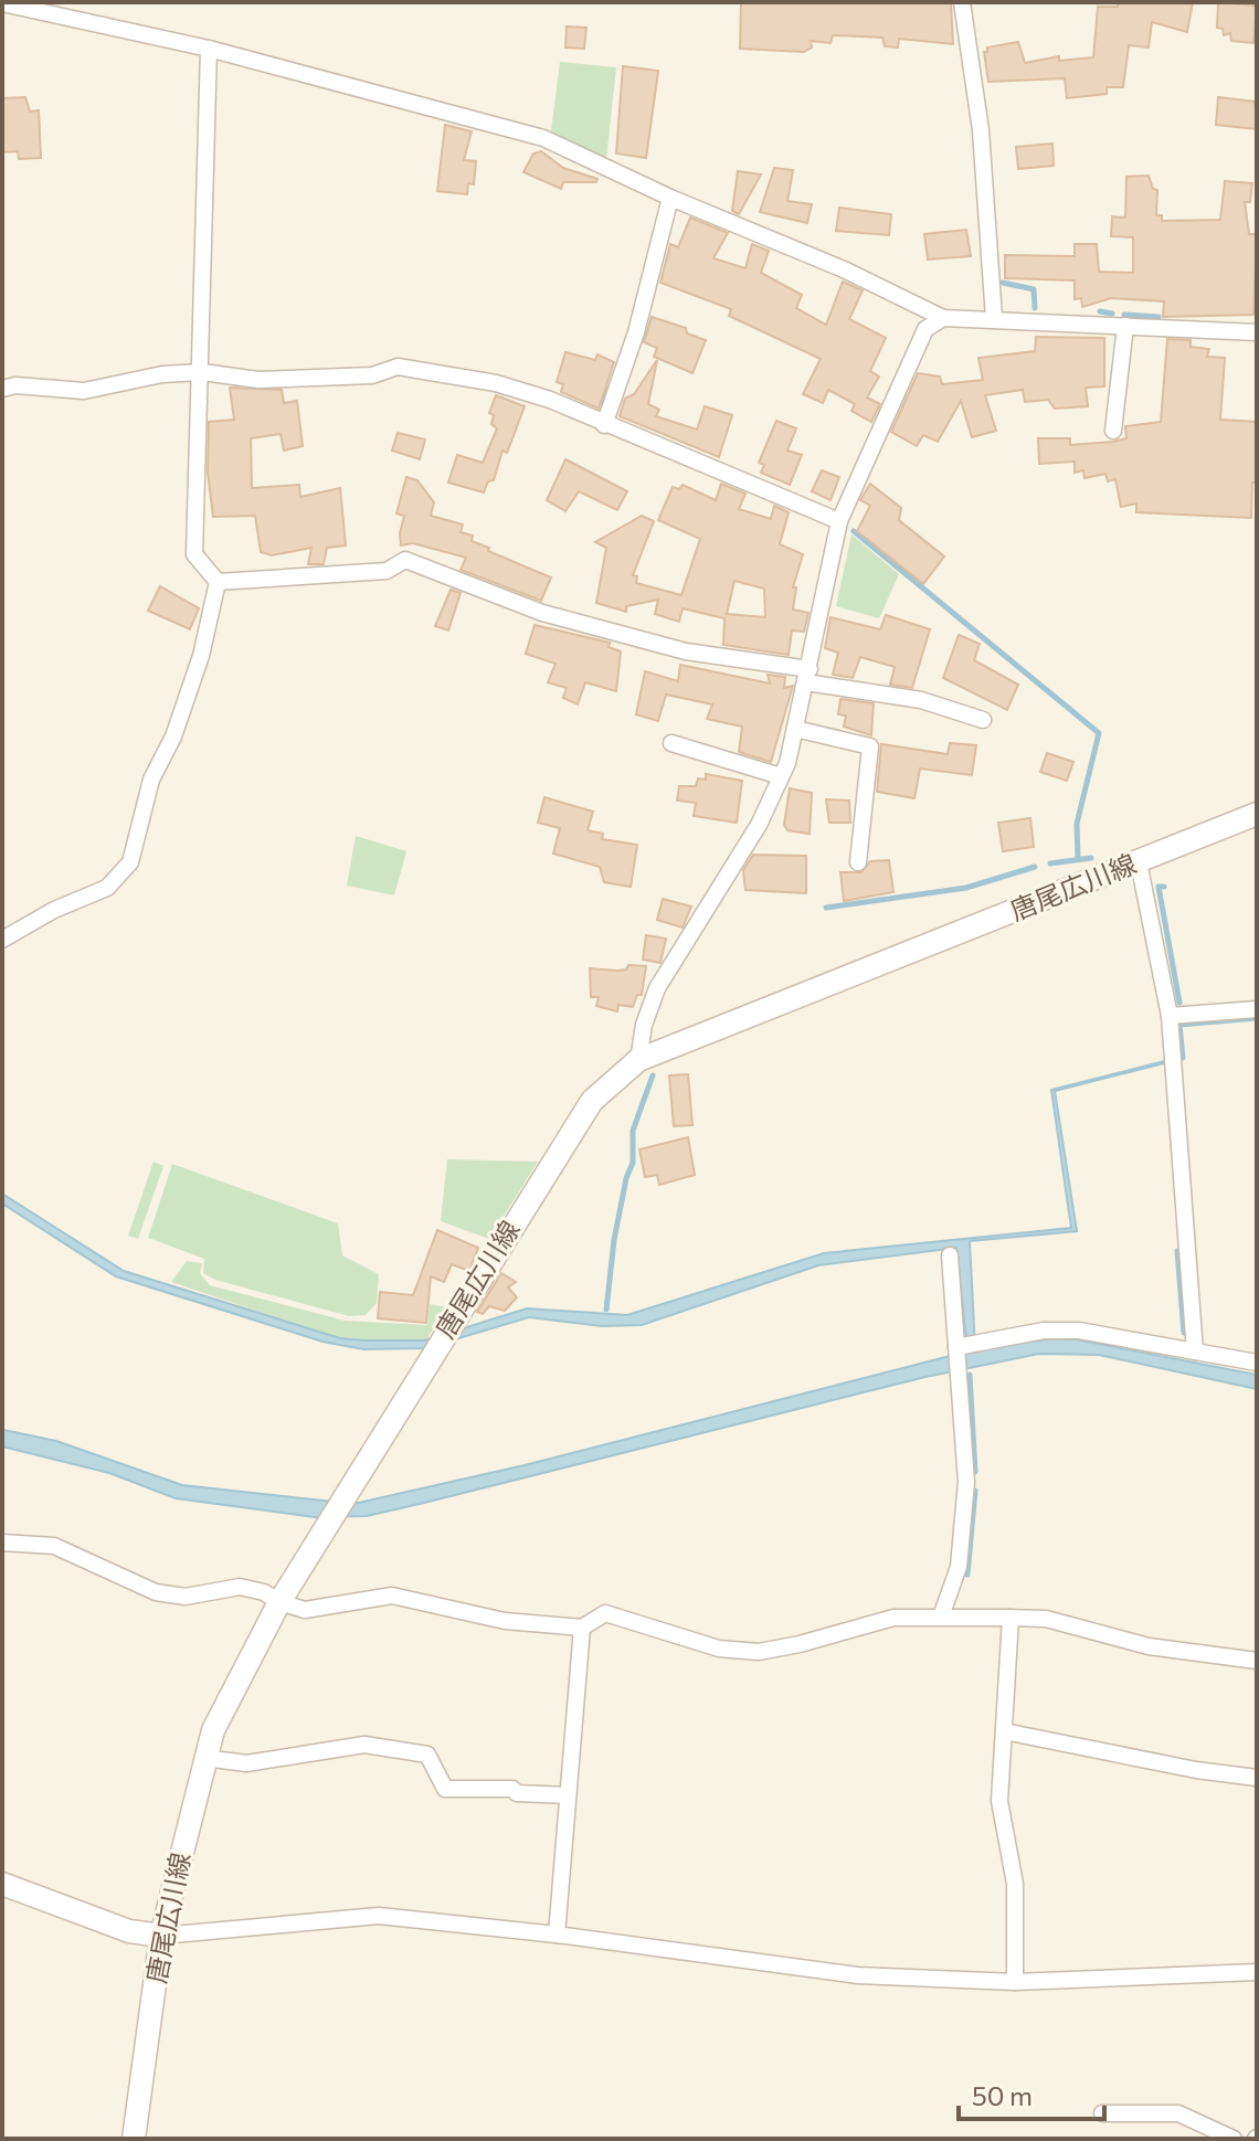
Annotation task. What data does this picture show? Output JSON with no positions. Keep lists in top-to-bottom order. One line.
{"streets":{"main road":["唐尾広川線"]},"scale_bar":"50 m"}
